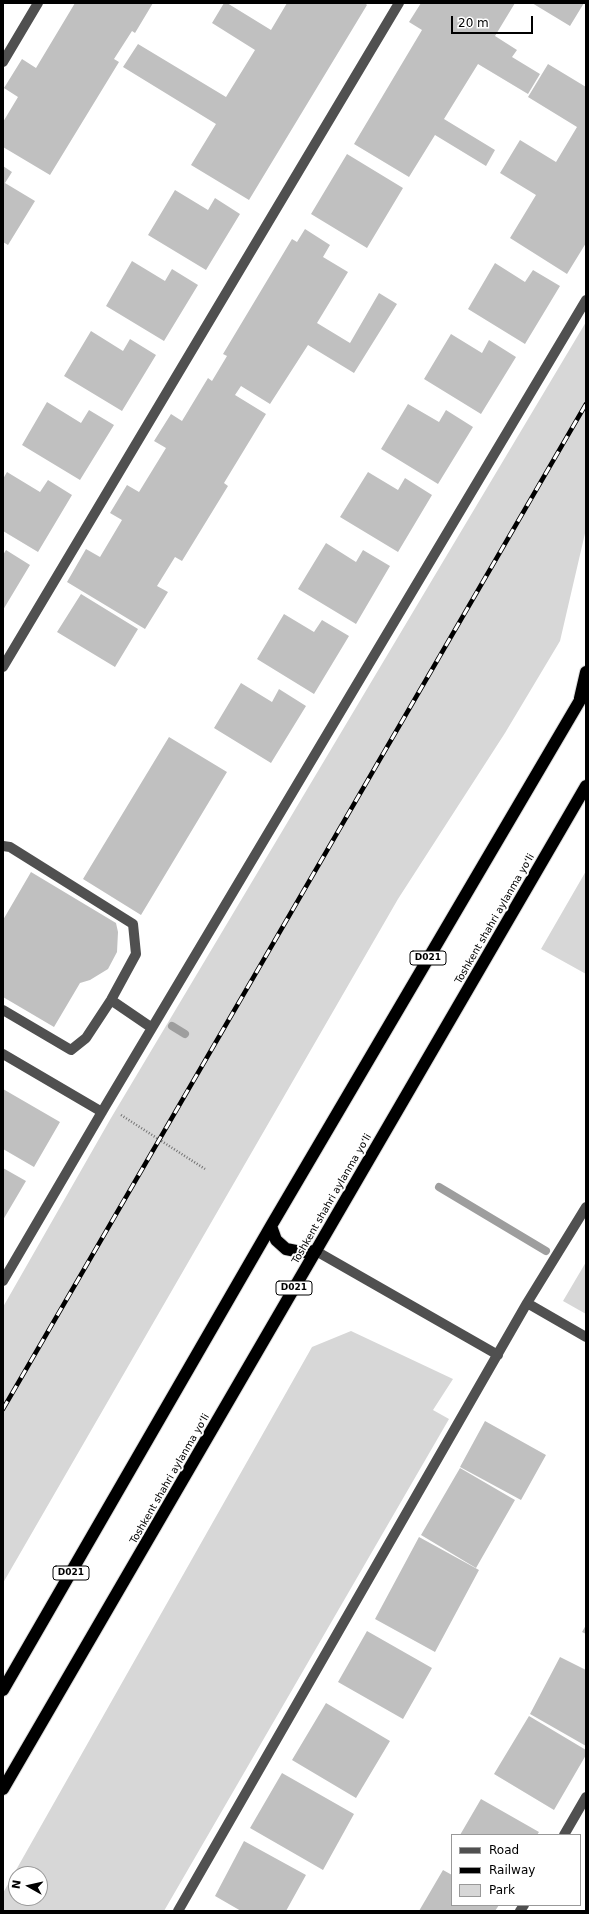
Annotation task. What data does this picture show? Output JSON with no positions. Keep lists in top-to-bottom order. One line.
{"streets":{"highway":["Toshkent shahri aylanma yoʻli","D021"]},"legend":["Road","Railway","Park"],"scale_bar":"20 m","north":"left"}
